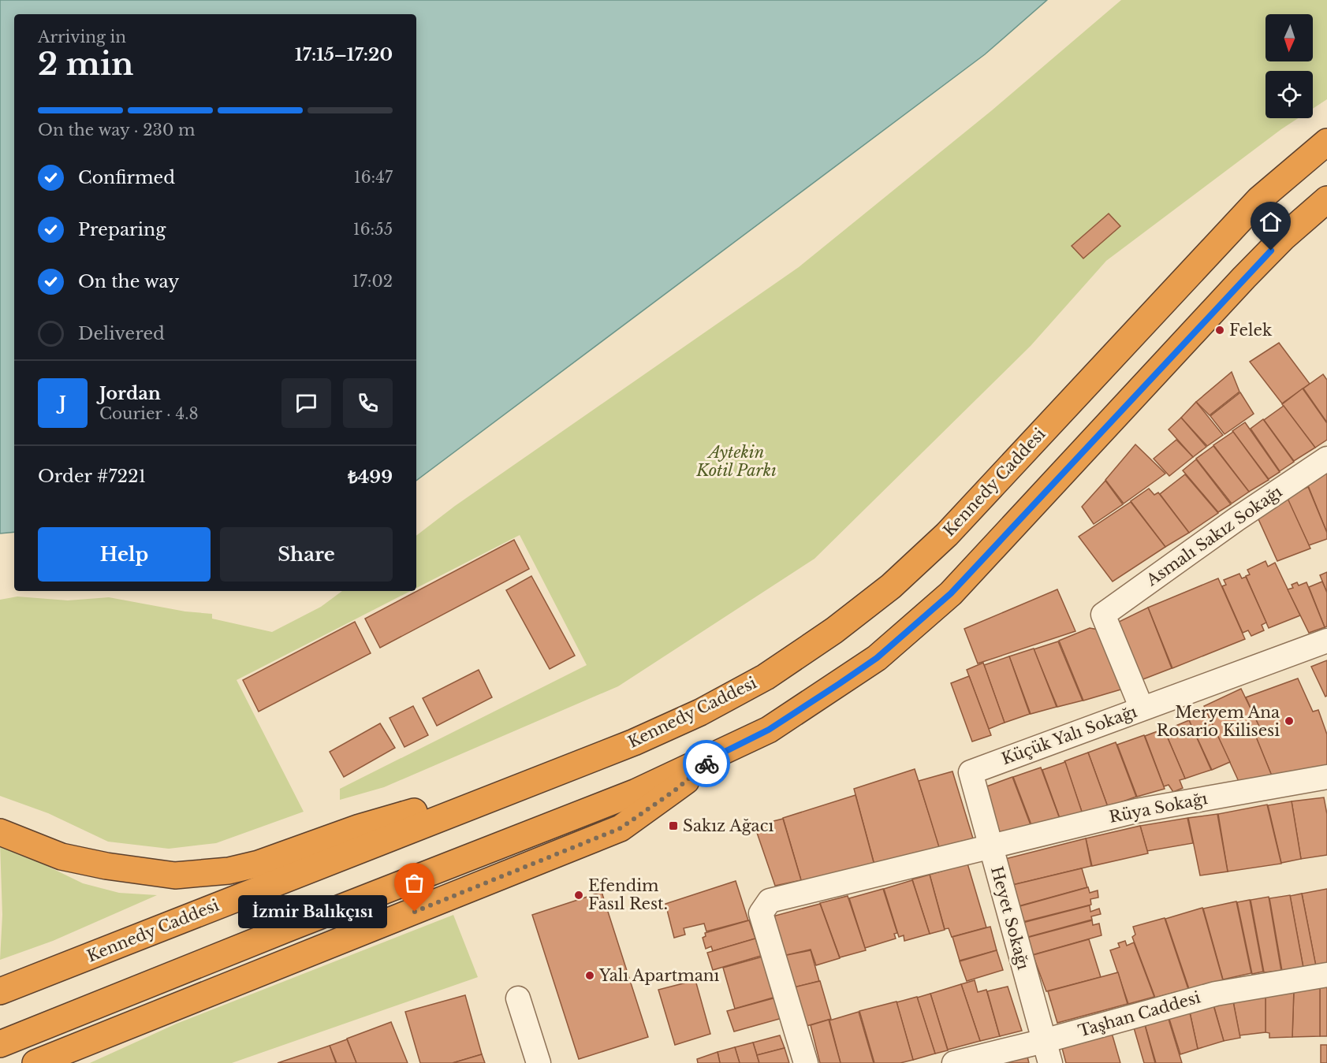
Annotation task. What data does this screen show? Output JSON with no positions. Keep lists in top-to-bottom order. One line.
{"streets":{"highway":["Kennedy Caddesi"],"street":["Asmalı Sakız Sokağı","Küçük Yalı Sokağı","Rüya Sokağı","Heyet Sokağı","Taşhan Caddesi"]},"crossings":[["Asmalı Sakız Sokağı","Küçük Yalı Sokağı"],["Küçük Yalı Sokağı","Heyet Sokağı"],["Rüya Sokağı","Heyet Sokağı"],["Heyet Sokağı","Taşhan Caddesi"]],"parks":["Aytekin Kotil Parkı"],"places":{"other":["Felek","Meryem Ana Rosario Kilisesi","Efendim Fasıl Rest.","İzmir Balıkçısı","Yalı Apartmanı"],"transit":["Sakız Ağacı"]},"north":"bottom","page":{"heading":["2 min","Arriving in","17:15–17:20"],"panel":["Jordan","Courier · 4.8","Order #7221","₺499"],"bar":"On the way · 230 m","list":[["Confirmed","16:47"],["Preparing","16:55"],["On the way","17:02"],"Delivered"],"round":"J","buttons":["Help","Share"],"bubble":"İzmir Balıkçısı"}}
